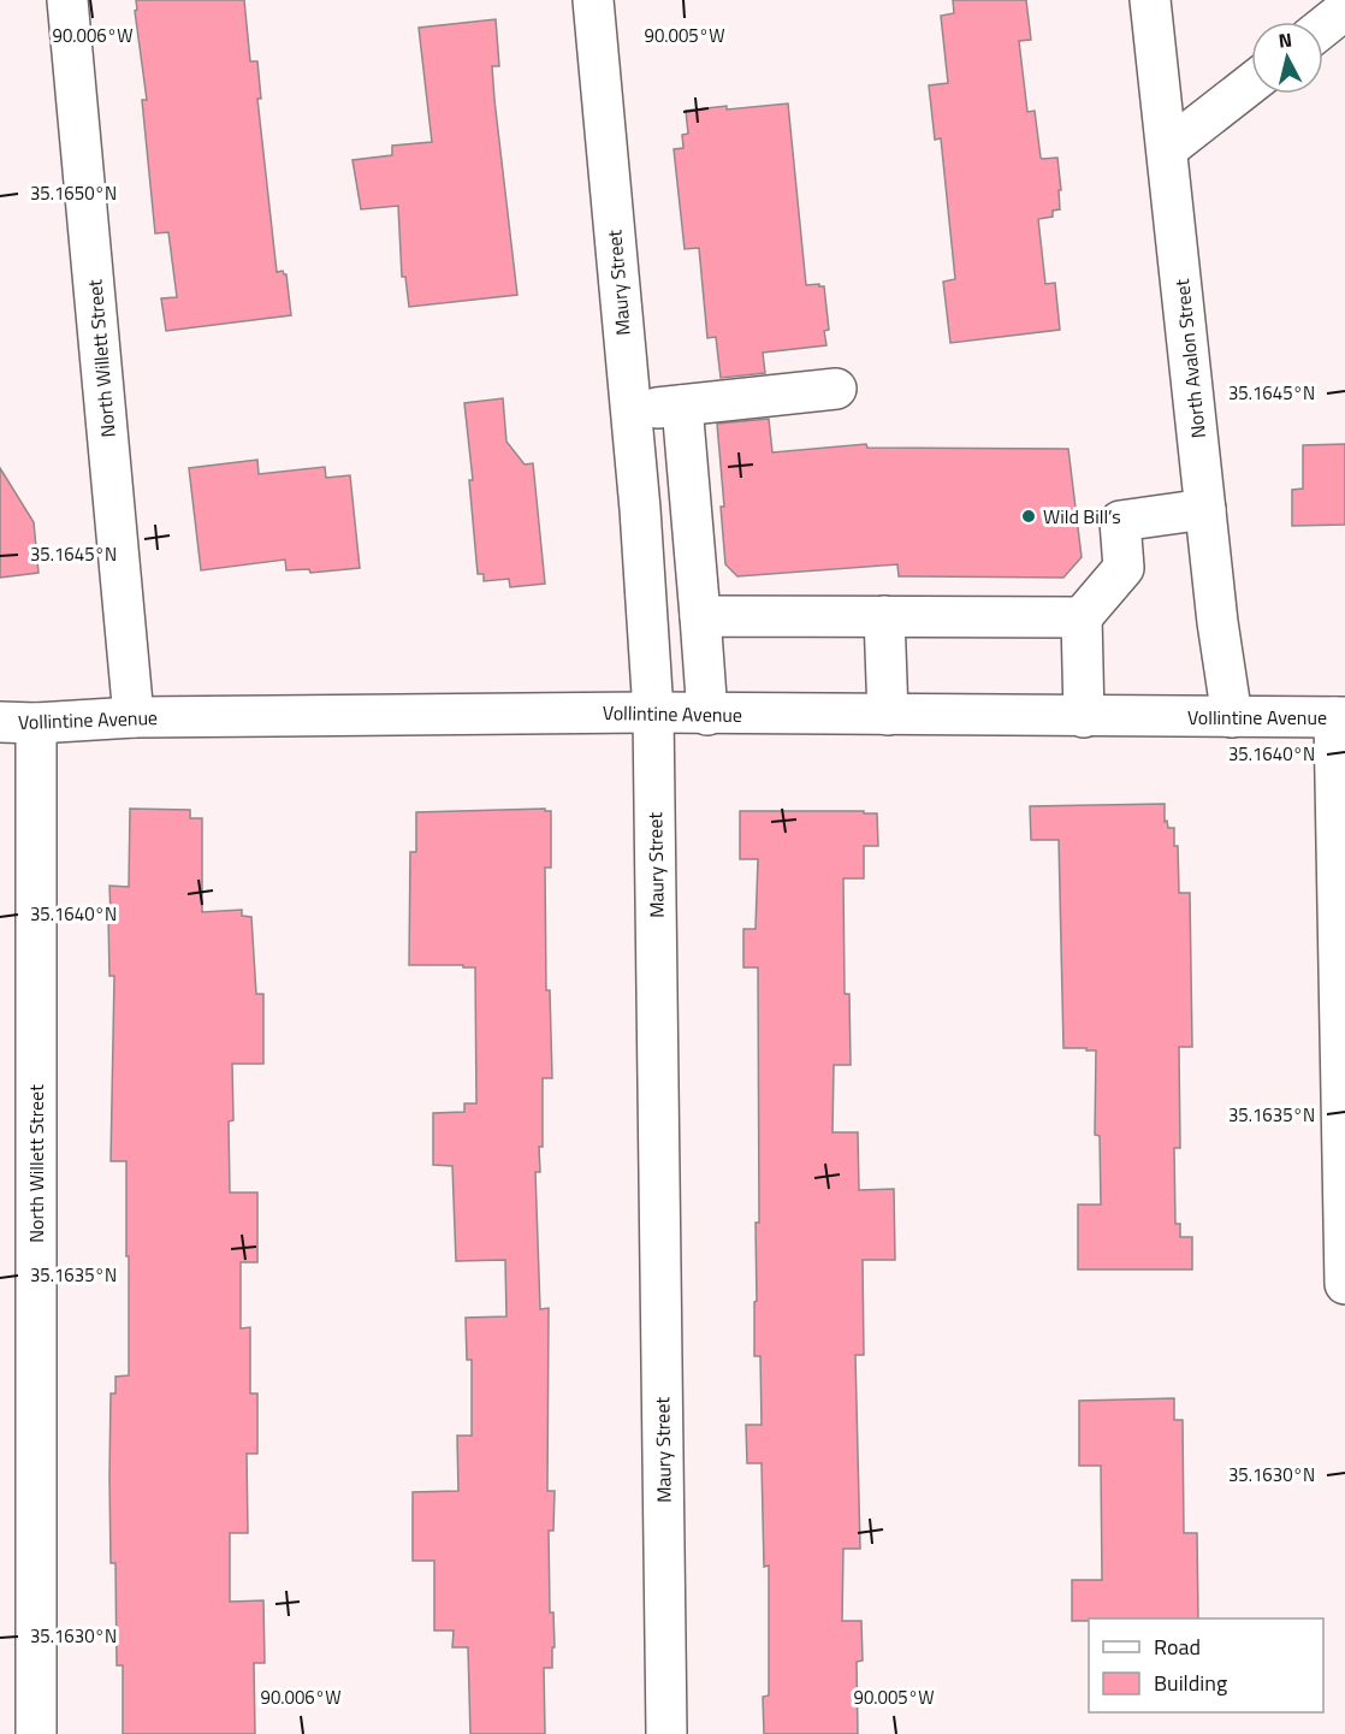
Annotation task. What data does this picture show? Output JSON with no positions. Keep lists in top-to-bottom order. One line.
{"streets":{"street":["Maury Street","North Willett Street","North Avalon Street","Vollintine Avenue"]},"crossings":[["Maury Street","Vollintine Avenue"],["North Willett Street","Vollintine Avenue"],["North Avalon Street","Vollintine Avenue"]],"places":["Wild Bill’s"],"legend":["Road","Building"],"north":"top","coordinates":["90.006°W","90.005°W","35.1650°N","35.1645°N","35.1640°N","35.1635°N","35.1630°N"]}
